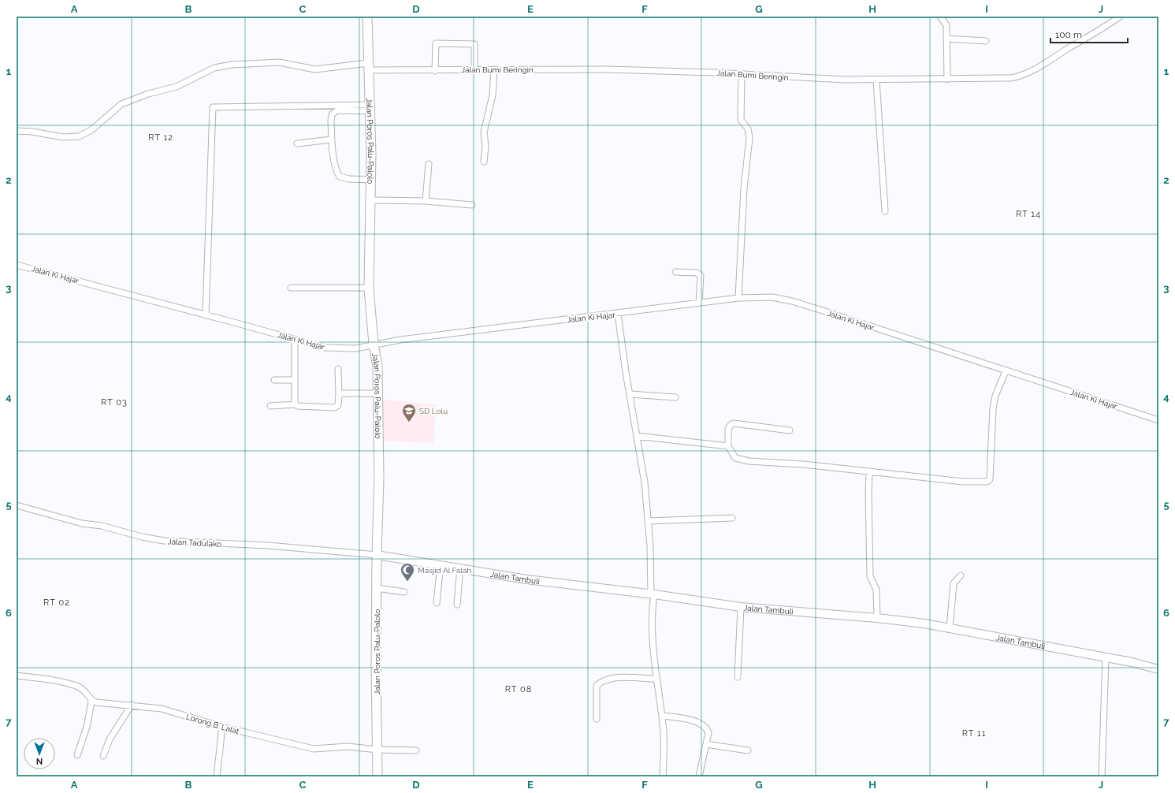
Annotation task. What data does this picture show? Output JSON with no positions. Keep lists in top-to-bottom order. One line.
{"streets":{"main road":["Jalan Poros Palu-Palolo"],"street":["Jalan Bumi Beringin","Jalan Ki Hajar","Jalan Tadulako","Jalan Tambuli","Lorong B. Lalat"]},"crossings":[["Jalan Bumi Beringin","Jalan Poros Palu-Palolo"],["Jalan Poros Palu-Palolo","Jalan Ki Hajar"],["Jalan Poros Palu-Palolo","Jalan Tadulako"],["Jalan Poros Palu-Palolo","Jalan Tambuli"],["Jalan Poros Palu-Palolo","Lorong B. Lalat"],["Jalan Tadulako","Jalan Tambuli"]],"districts":["RT 12","RT 14","RT 03","RT 02","RT 08","RT 11"],"places":{"school or university":["SD Lolu"],"mosque":["Masjid Al Falah"]},"scale_bar":"100 m","north":"bottom","grid":{"columns":["A","B","C","D","E","F","G","H","I","J"],"rows":["1","2","3","4","5","6","7"]}}
